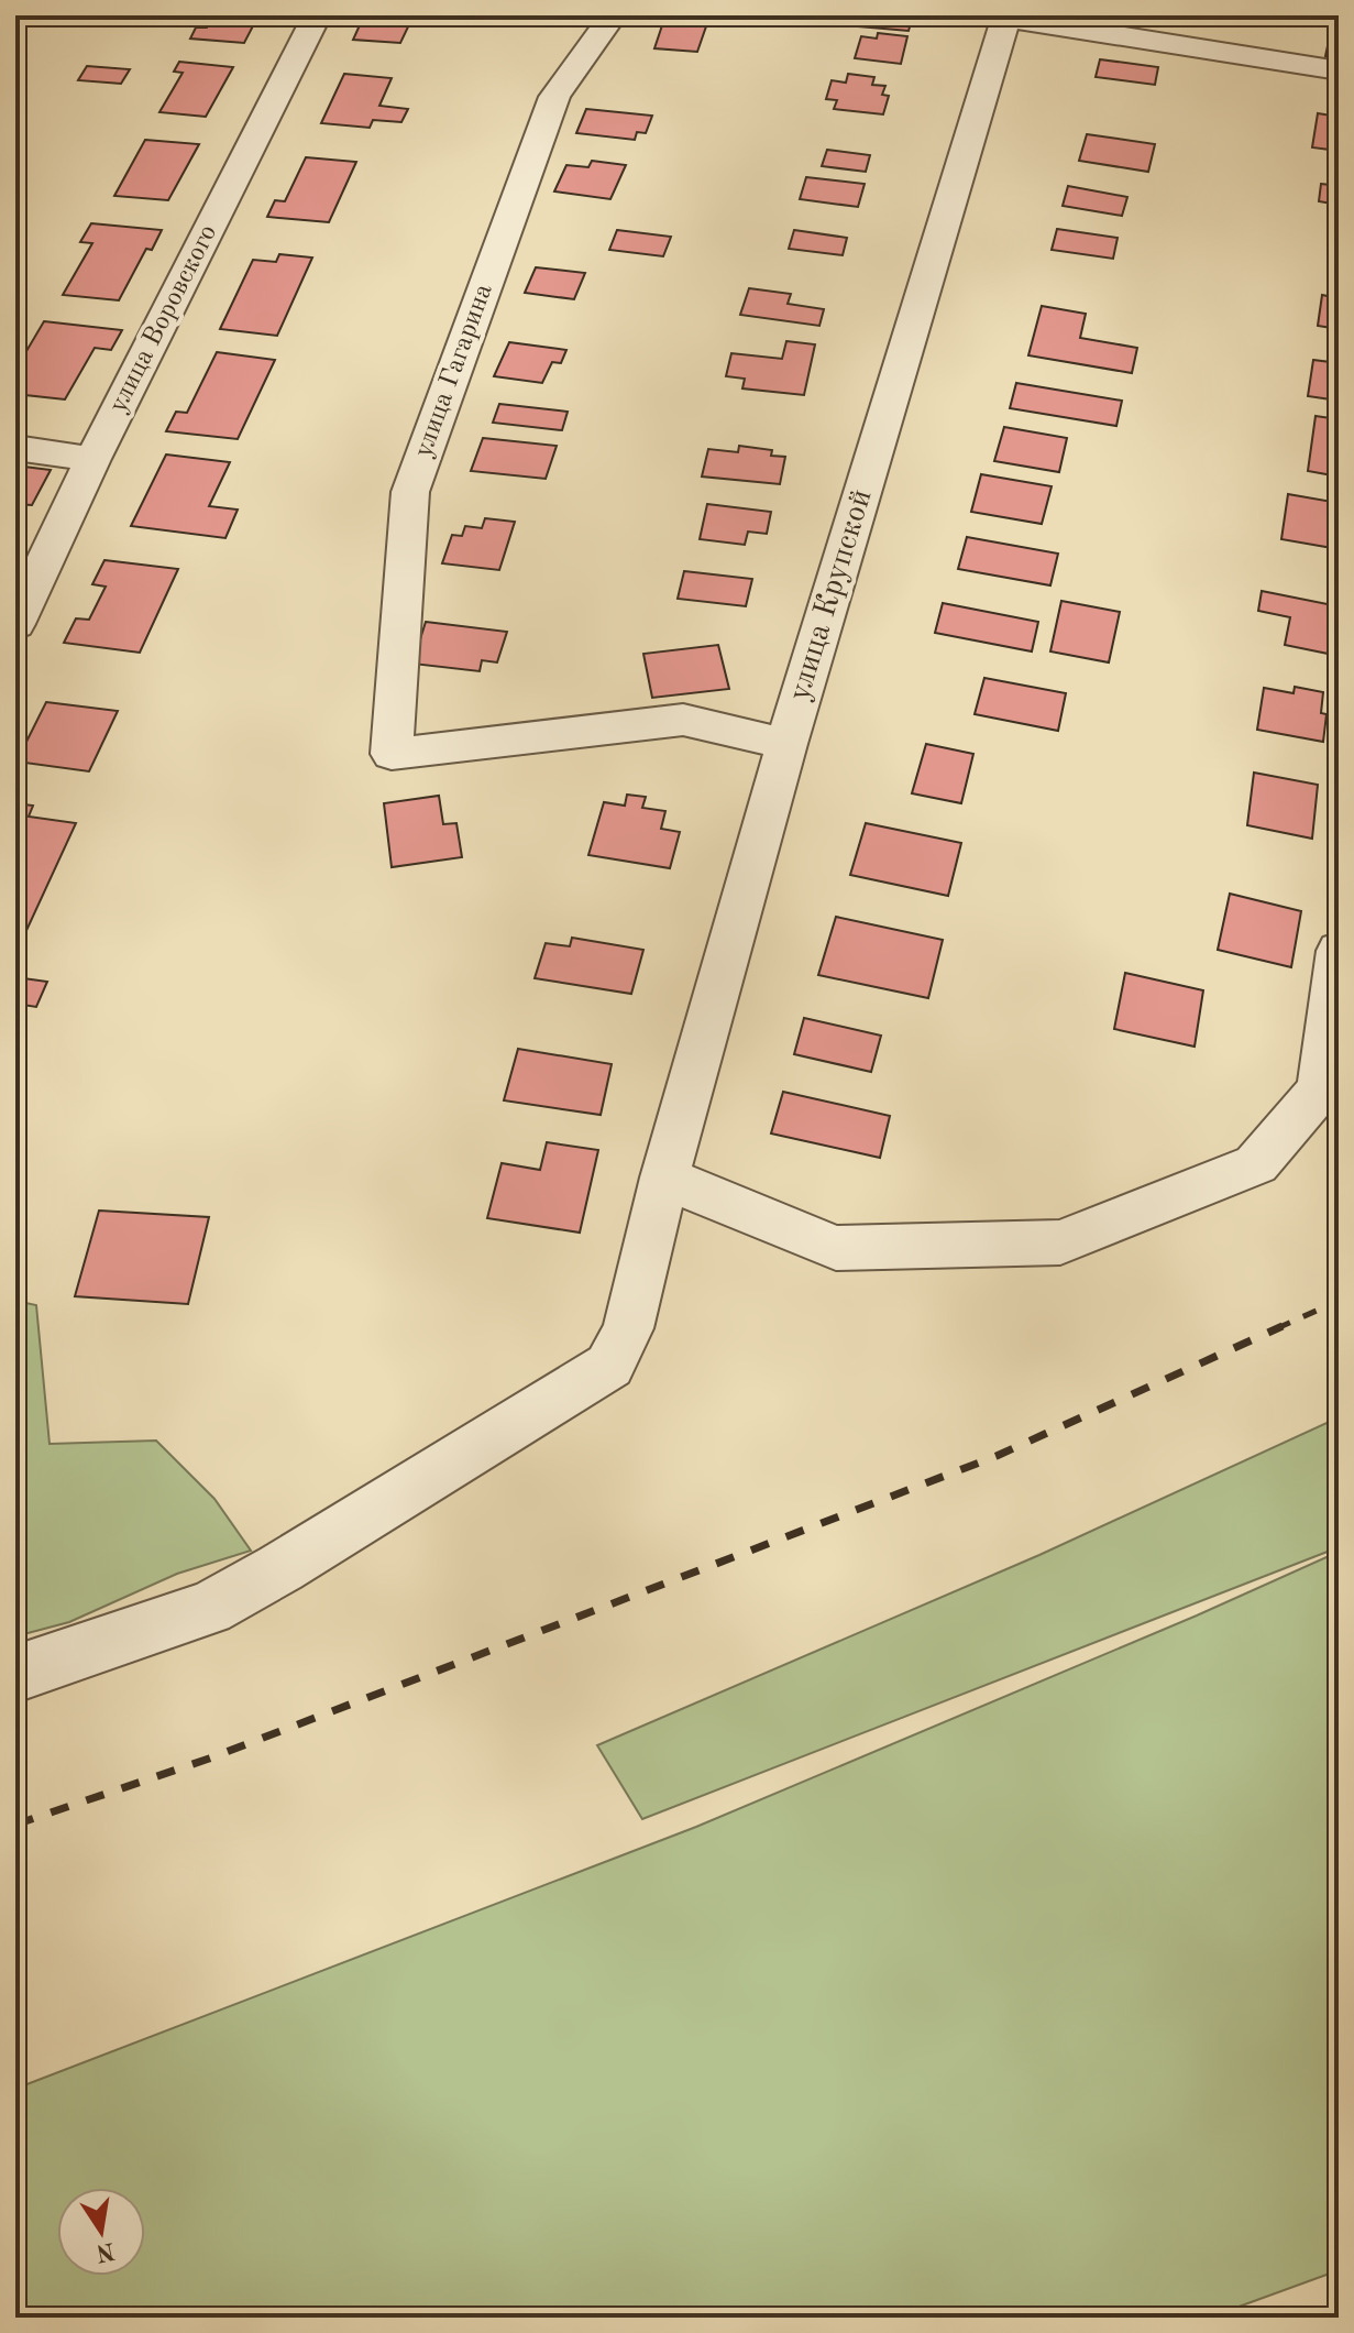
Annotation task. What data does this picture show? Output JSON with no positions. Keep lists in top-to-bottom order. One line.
{"streets":{"street":["улица Воровского","улица Гагарина","улица Крупской"]},"crossings":[["улица Гагарина","улица Крупской"]],"north":"bottom"}
